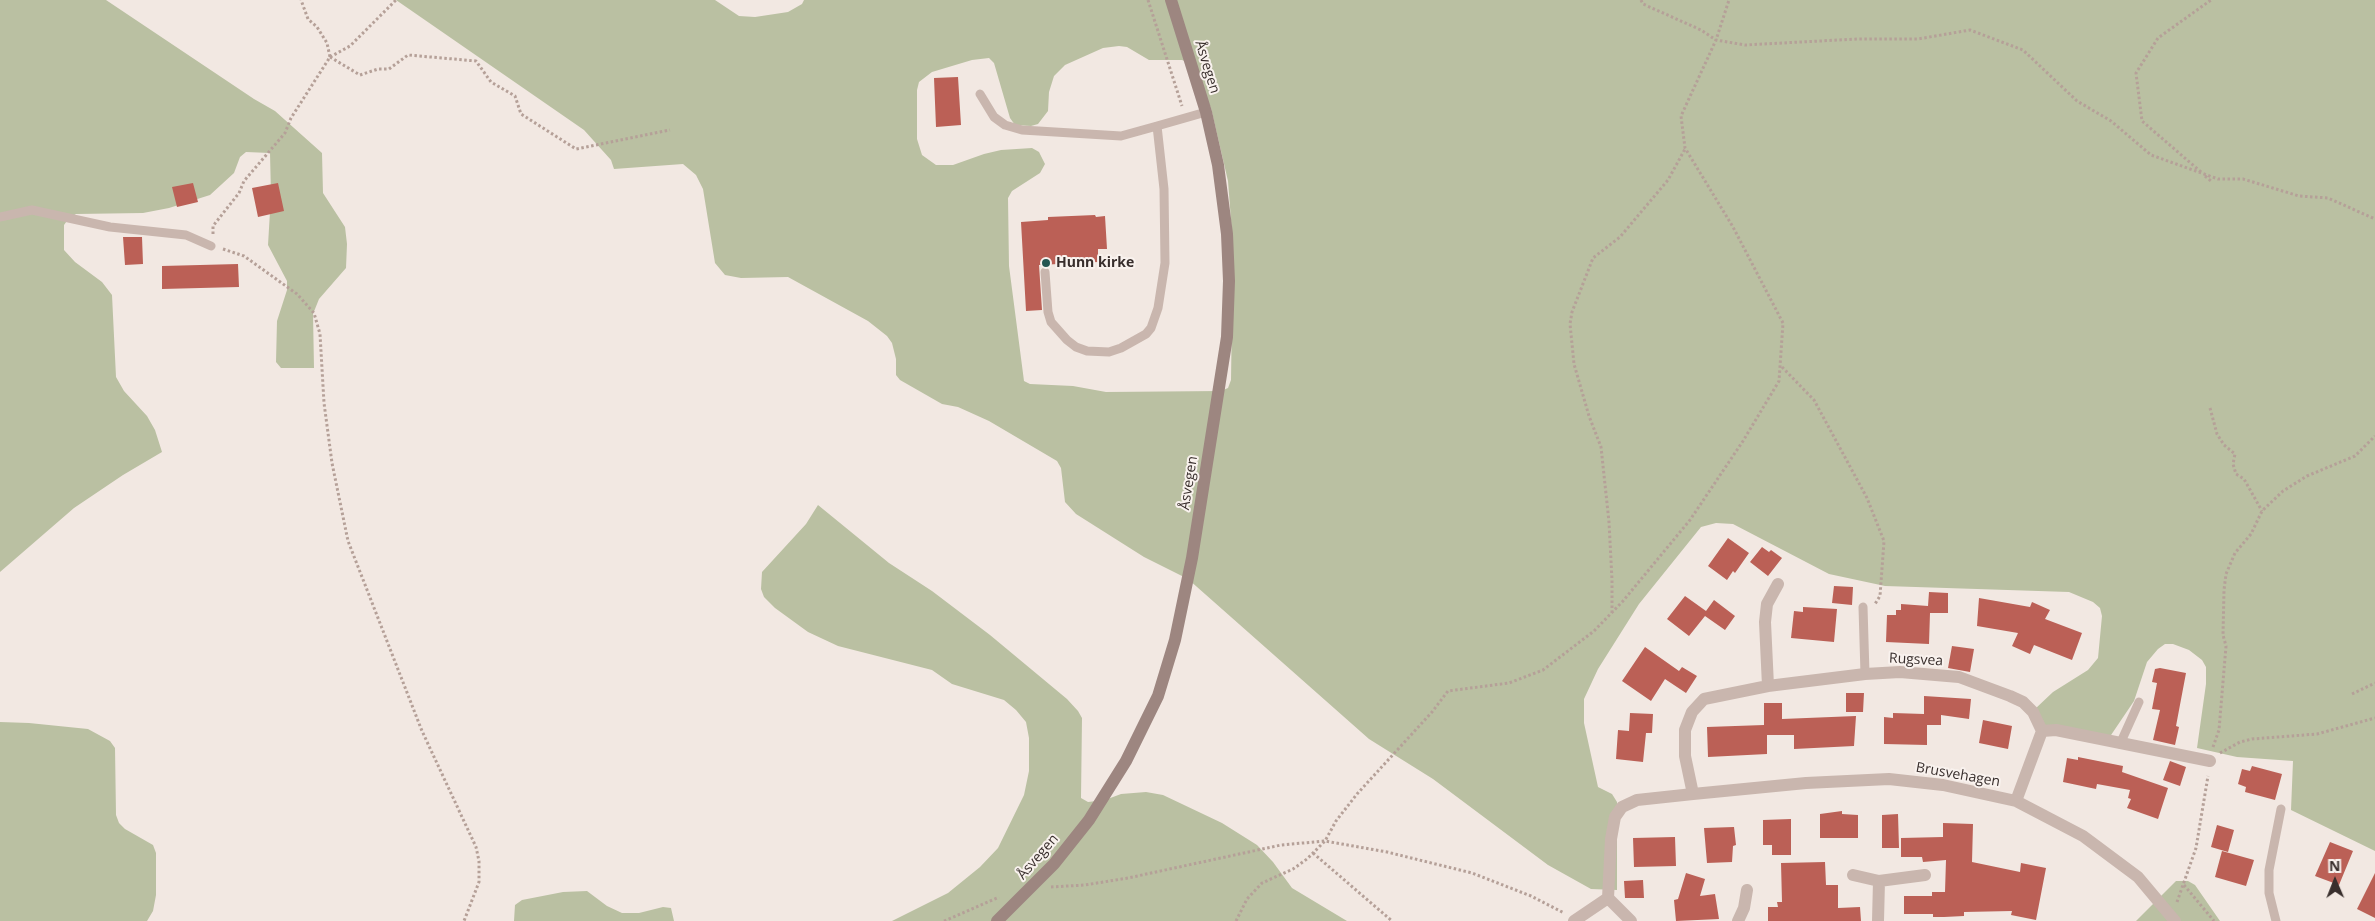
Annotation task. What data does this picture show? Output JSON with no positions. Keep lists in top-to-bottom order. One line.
{"streets":{"main road":["Åsvegen"],"street":["Rugsvea","Brusvehagen"]},"crossings":[["Rugsvea","Brusvehagen"]],"places":["Hunn kirke"],"north":"top"}
